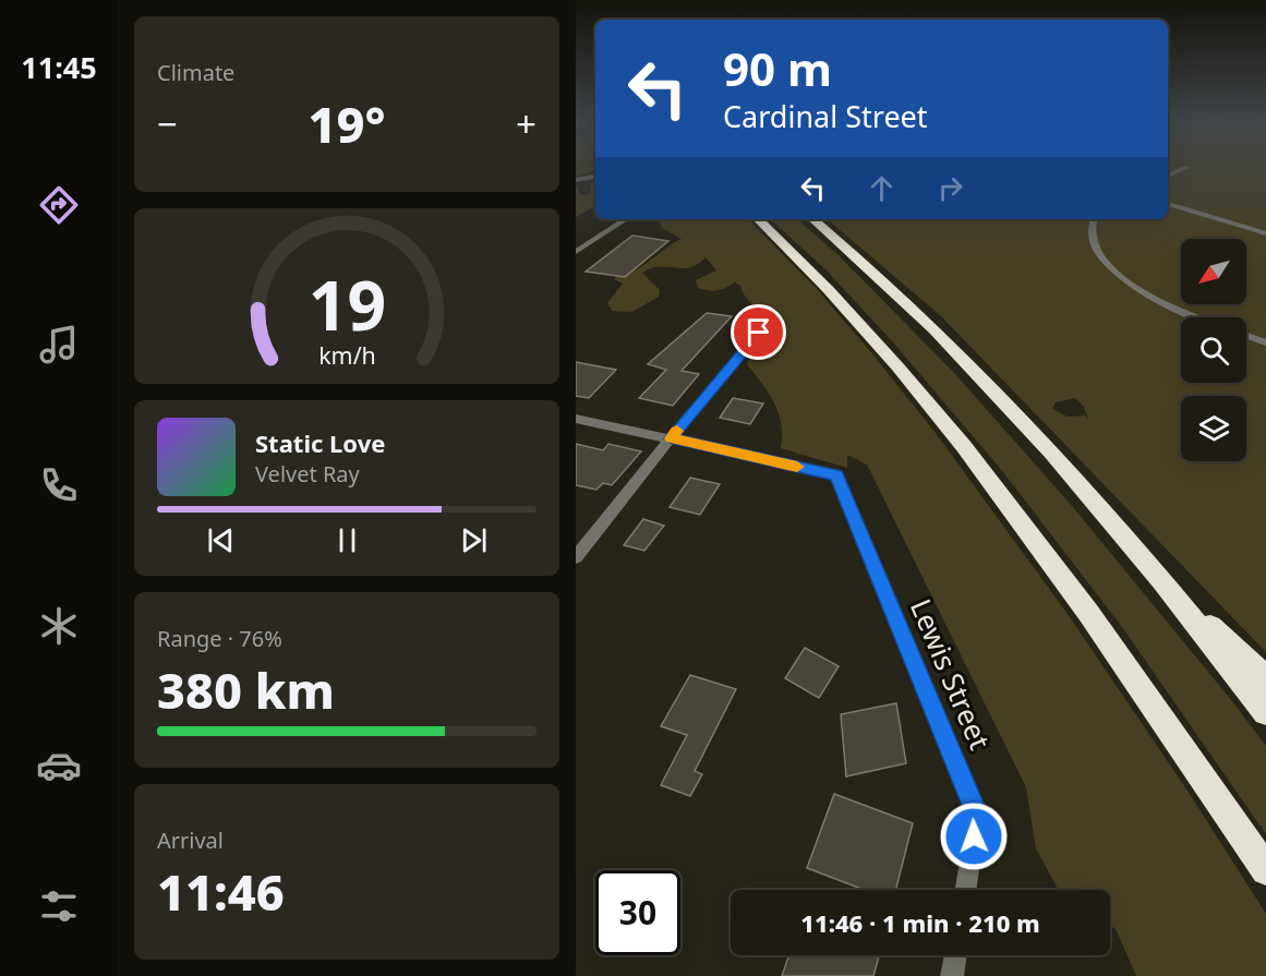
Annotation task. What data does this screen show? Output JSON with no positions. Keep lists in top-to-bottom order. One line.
{"streets":{"street":["Lewis Street"]},"north":"bottom left","page":{"tabs":"11:45","tile":["Climate",["Range · 76%","380 km"],["Arrival","11:46"]],"turn":["90 m","Cardinal Street"],"heat":["−","19°","+"],"song":["Static Love","Velvet Ray"],"limit":"30","trip":"11:46 · 1 min · 210 m","gauge":["19","km/h"]}}
